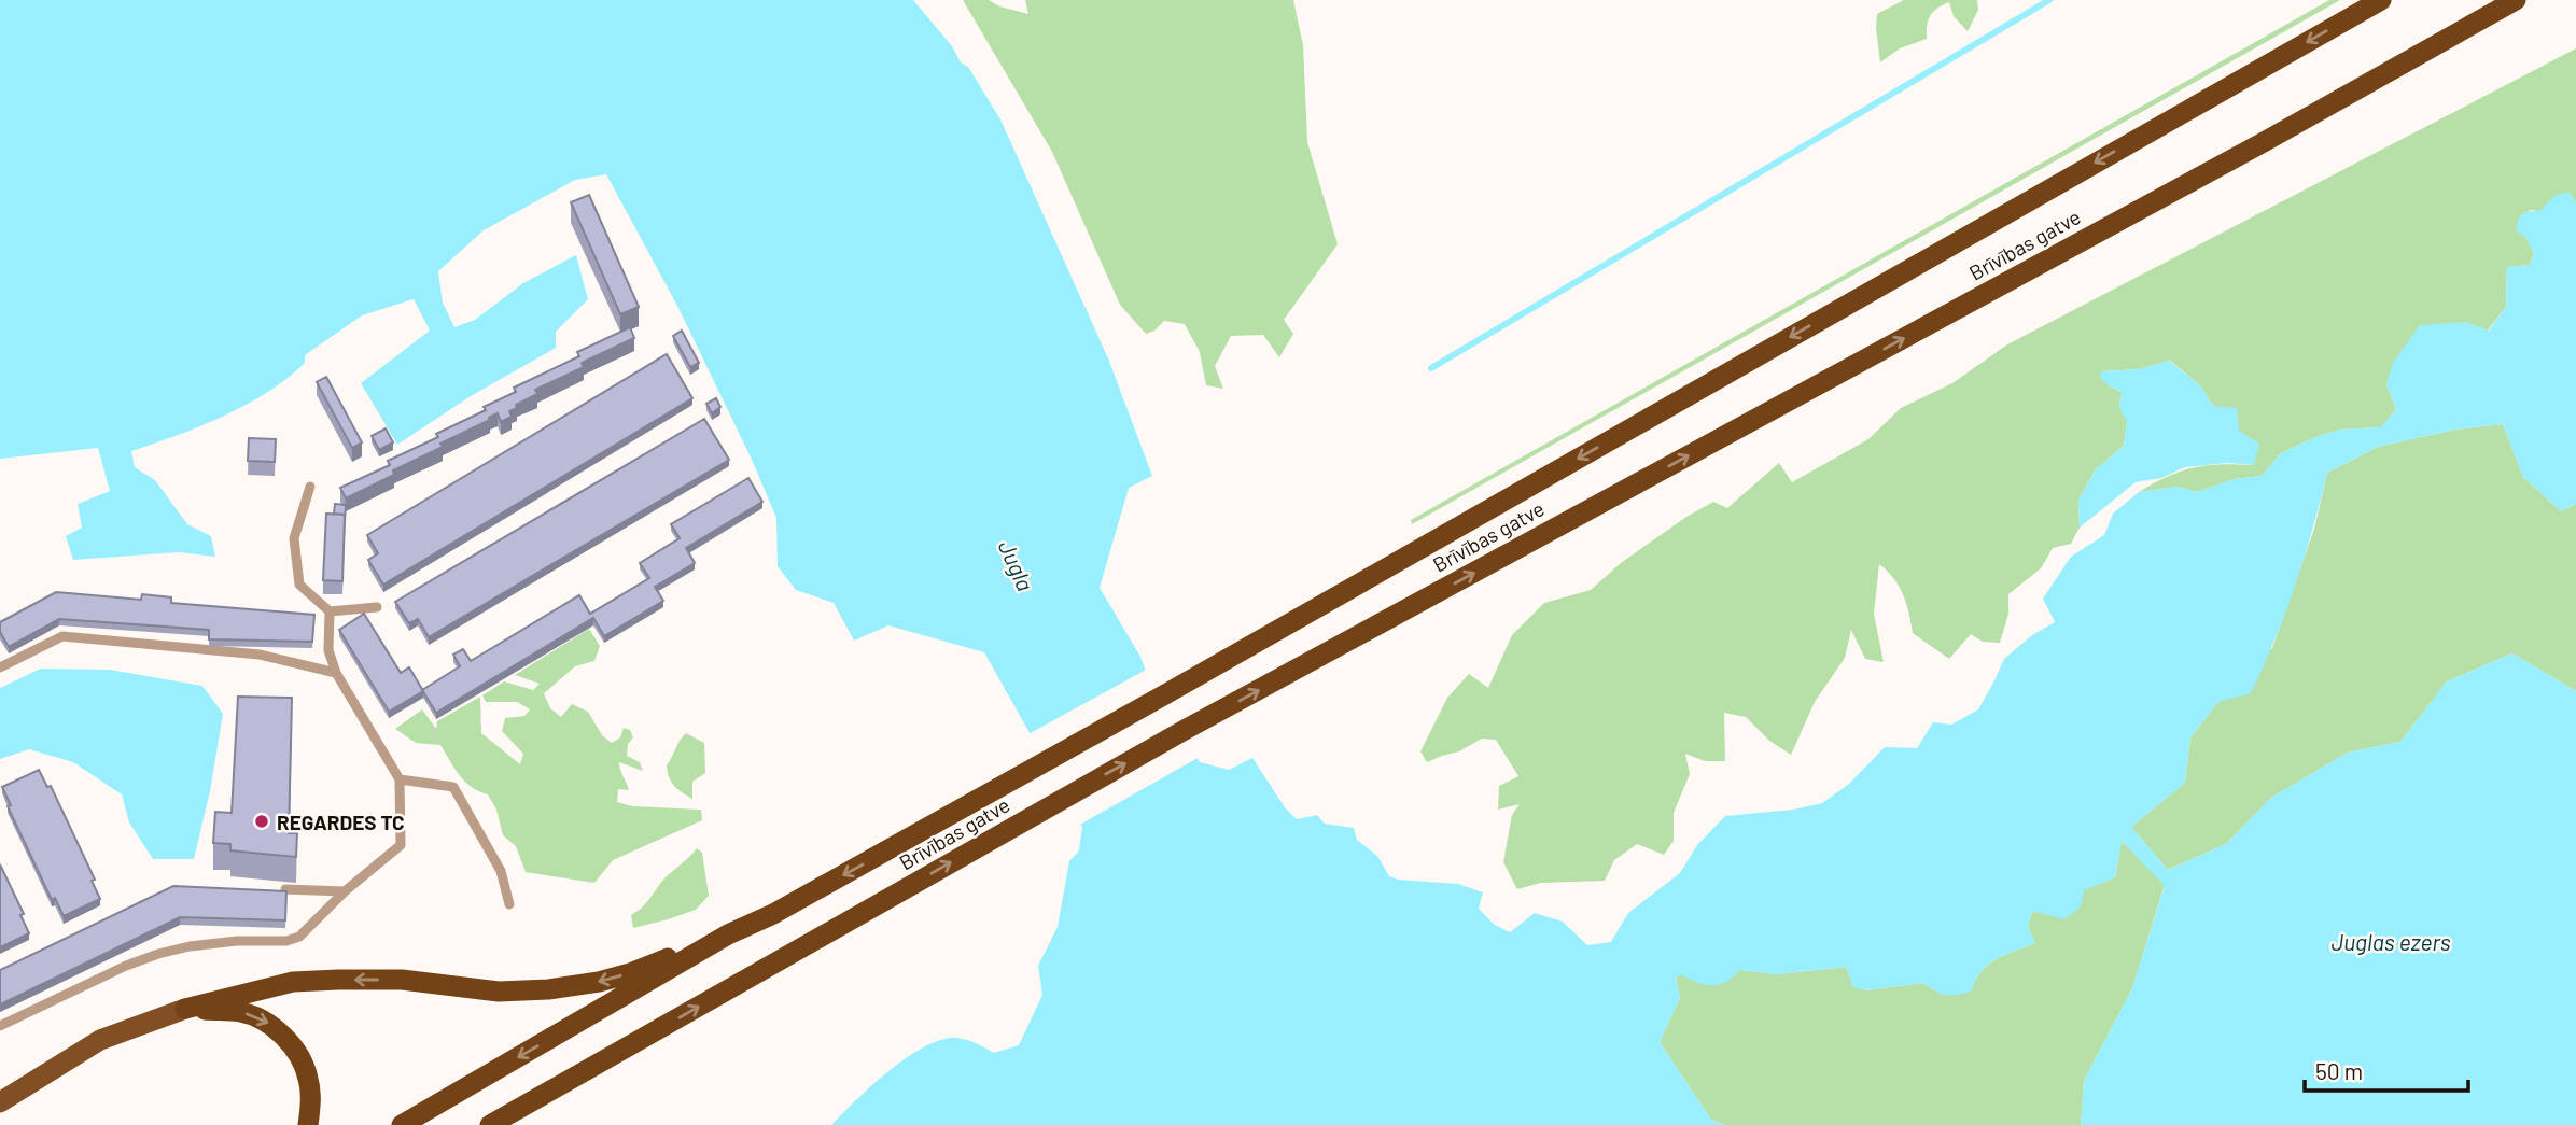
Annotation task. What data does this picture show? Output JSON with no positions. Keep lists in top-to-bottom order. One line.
{"streets":{"highway":["Brīvības gatve"]},"water":["Jugla","Juglas ezers"],"places":["REGARDES TC"],"scale_bar":"50 m"}
